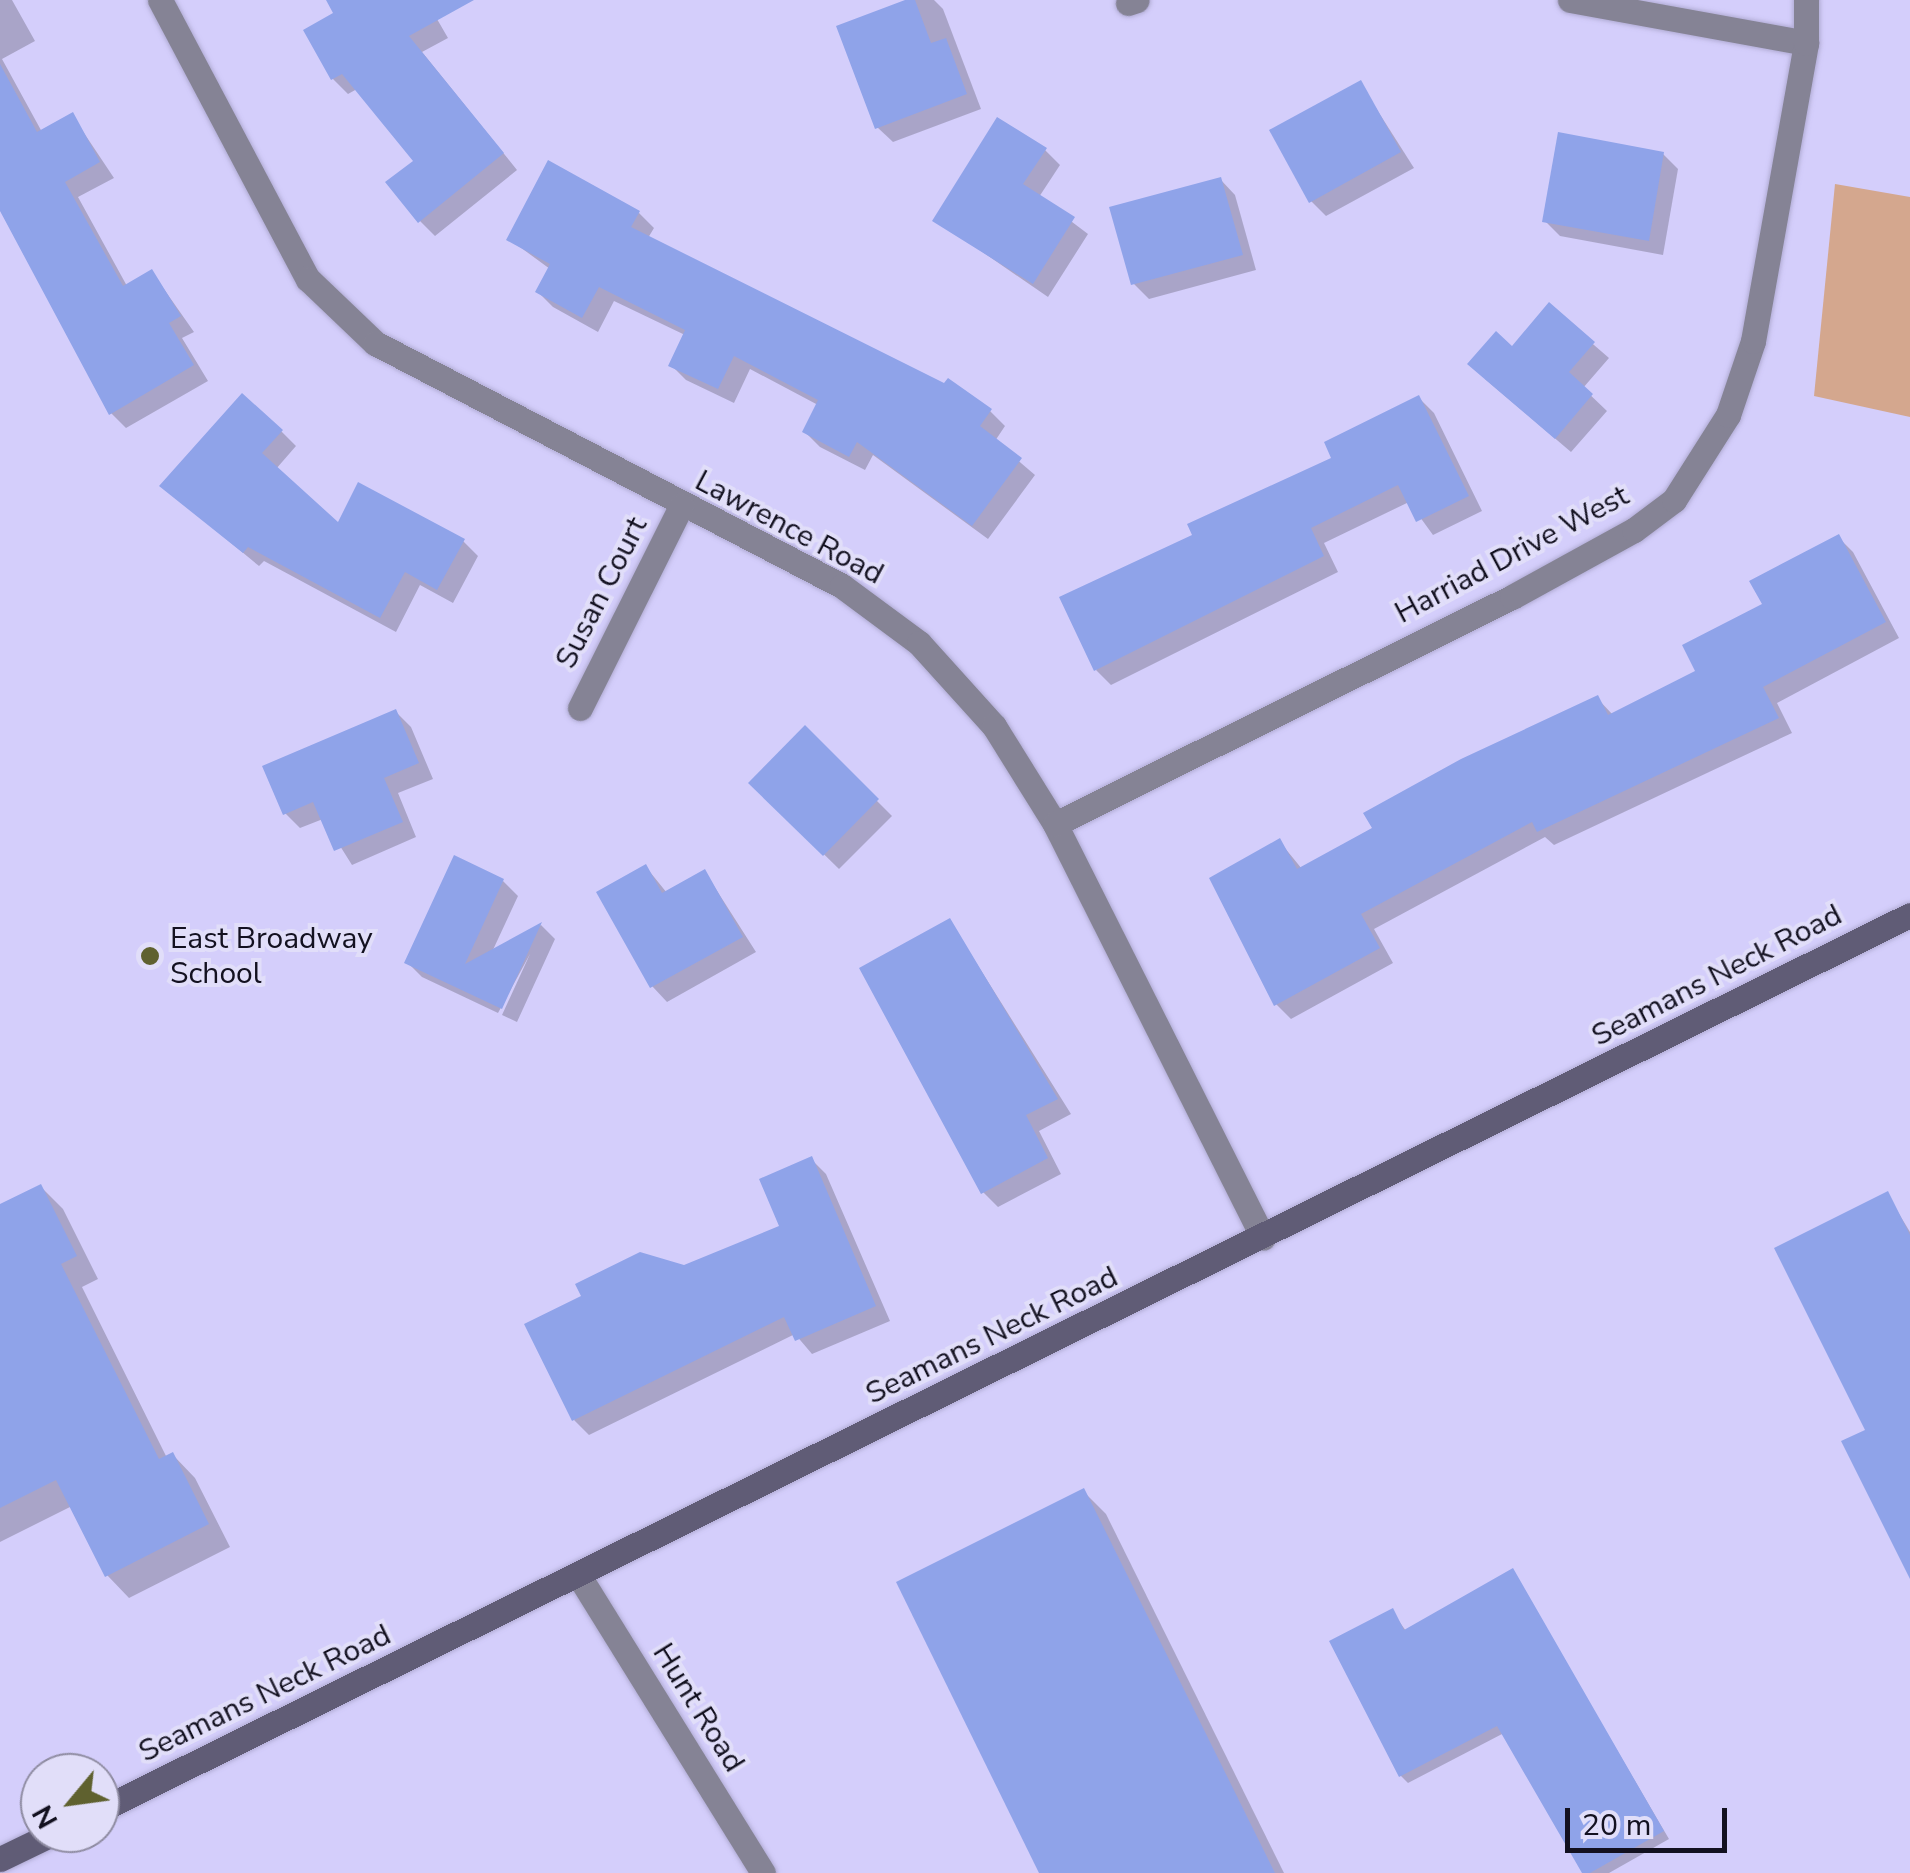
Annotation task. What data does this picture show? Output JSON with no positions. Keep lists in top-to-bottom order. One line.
{"streets":{"main road":["Seamans Neck Road"],"street":["Lawrence Road","Harriad Drive West","Susan Court","Hunt Road"]},"crossings":[["Lawrence Road","Harriad Drive West"],["Lawrence Road","Susan Court"],["Lawrence Road","Seamans Neck Road"],["Seamans Neck Road","Hunt Road"]],"places":["East Broadway School"],"scale_bar":"20 m","north":"bottom left"}
